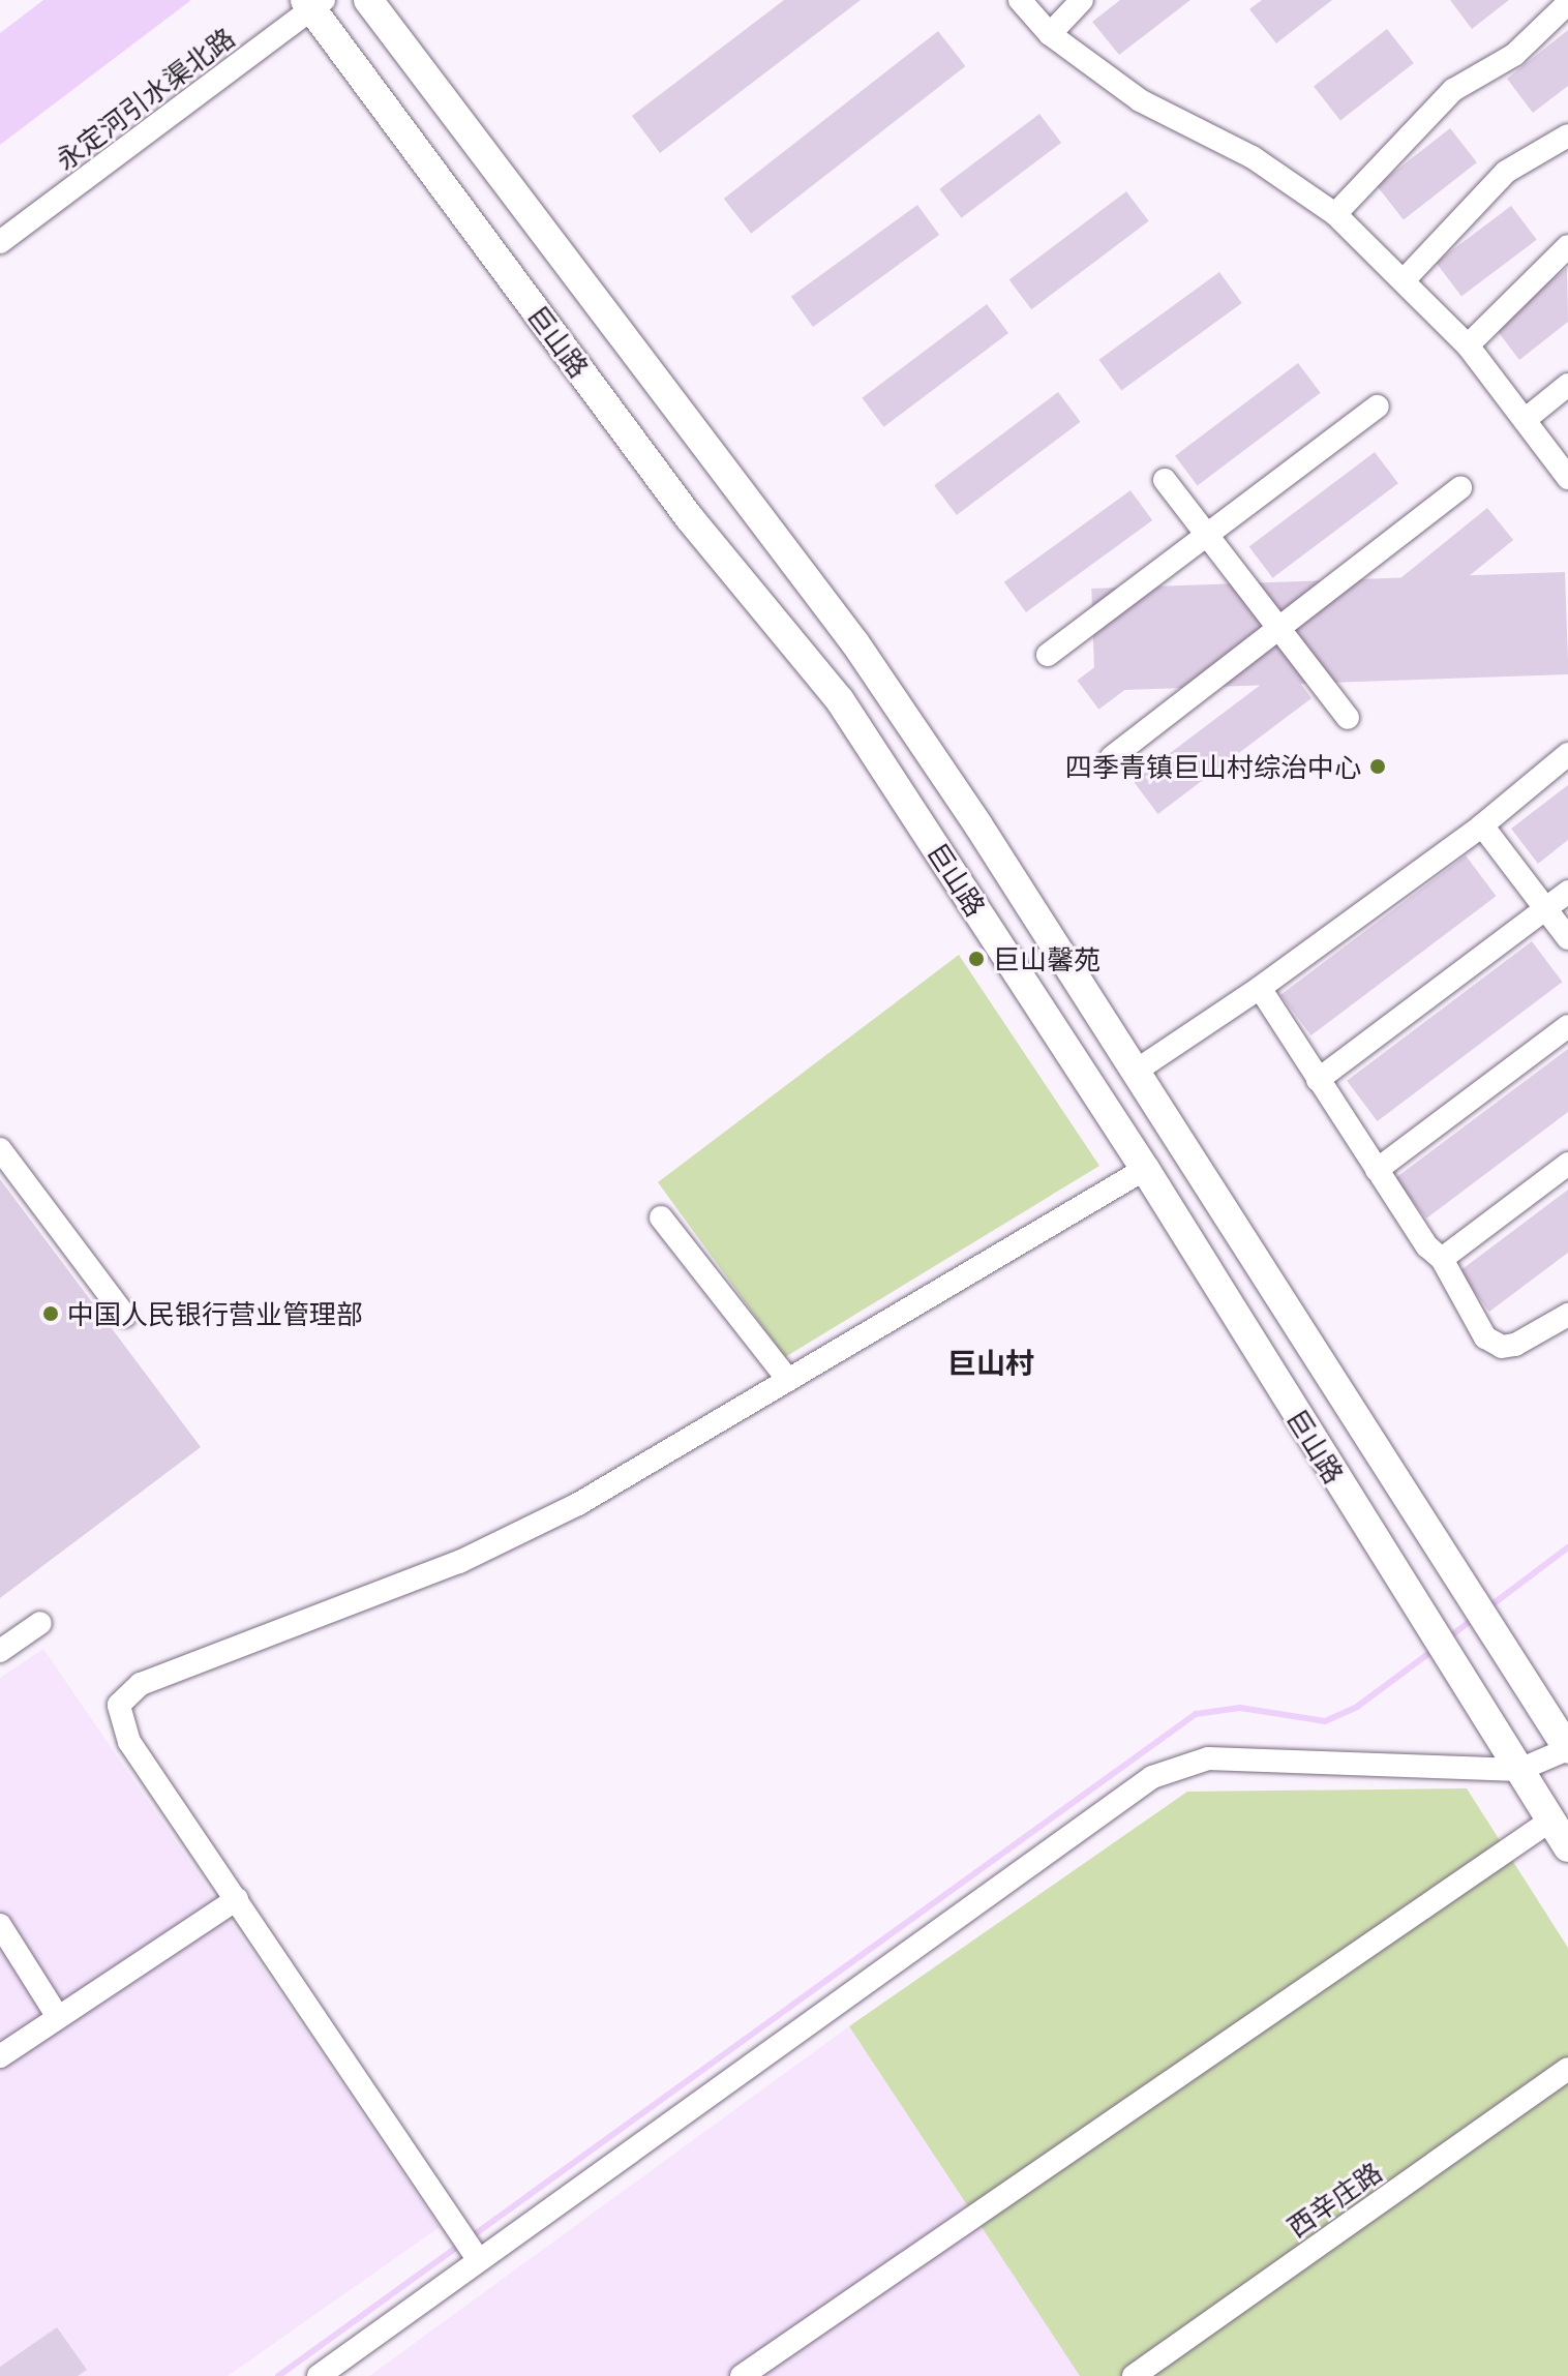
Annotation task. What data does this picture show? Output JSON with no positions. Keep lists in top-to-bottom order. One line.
{"streets":{"main road":["巨山路"],"street":["永定河引水渠北路","西辛庄路"]},"crossings":[["永定河引水渠北路","巨山路"]],"districts":["巨山村"],"places":["四季青镇巨山村综治中心","巨山馨苑","中国人民银行营业管理部"]}
